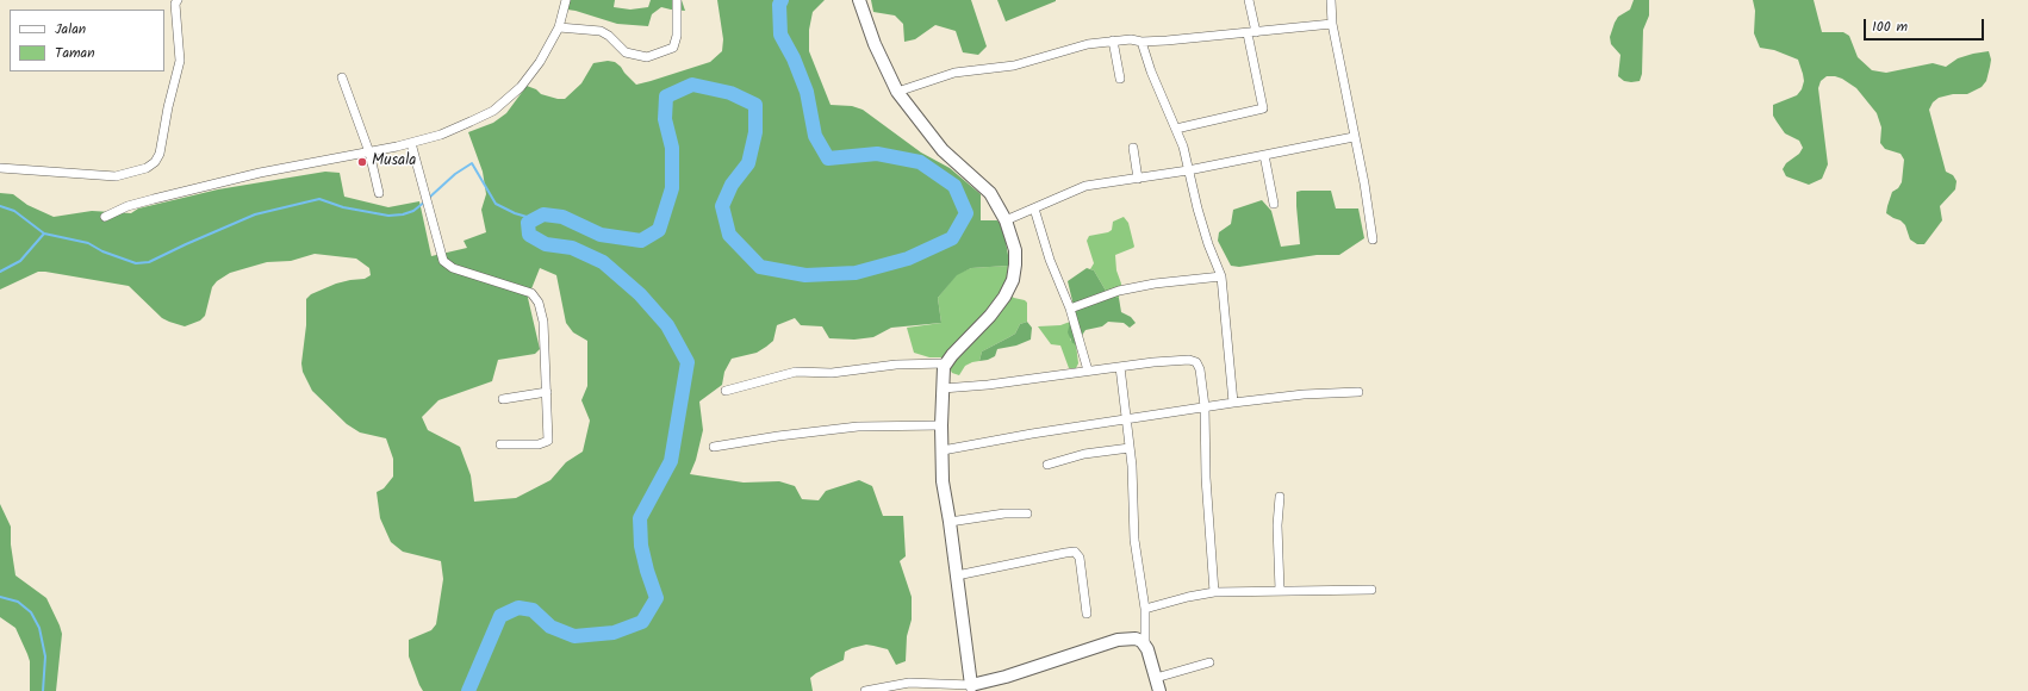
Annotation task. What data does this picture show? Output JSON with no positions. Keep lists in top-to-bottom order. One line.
{"places":["Musala"],"legend":["Jalan","Taman"],"scale_bar":"100 m"}
